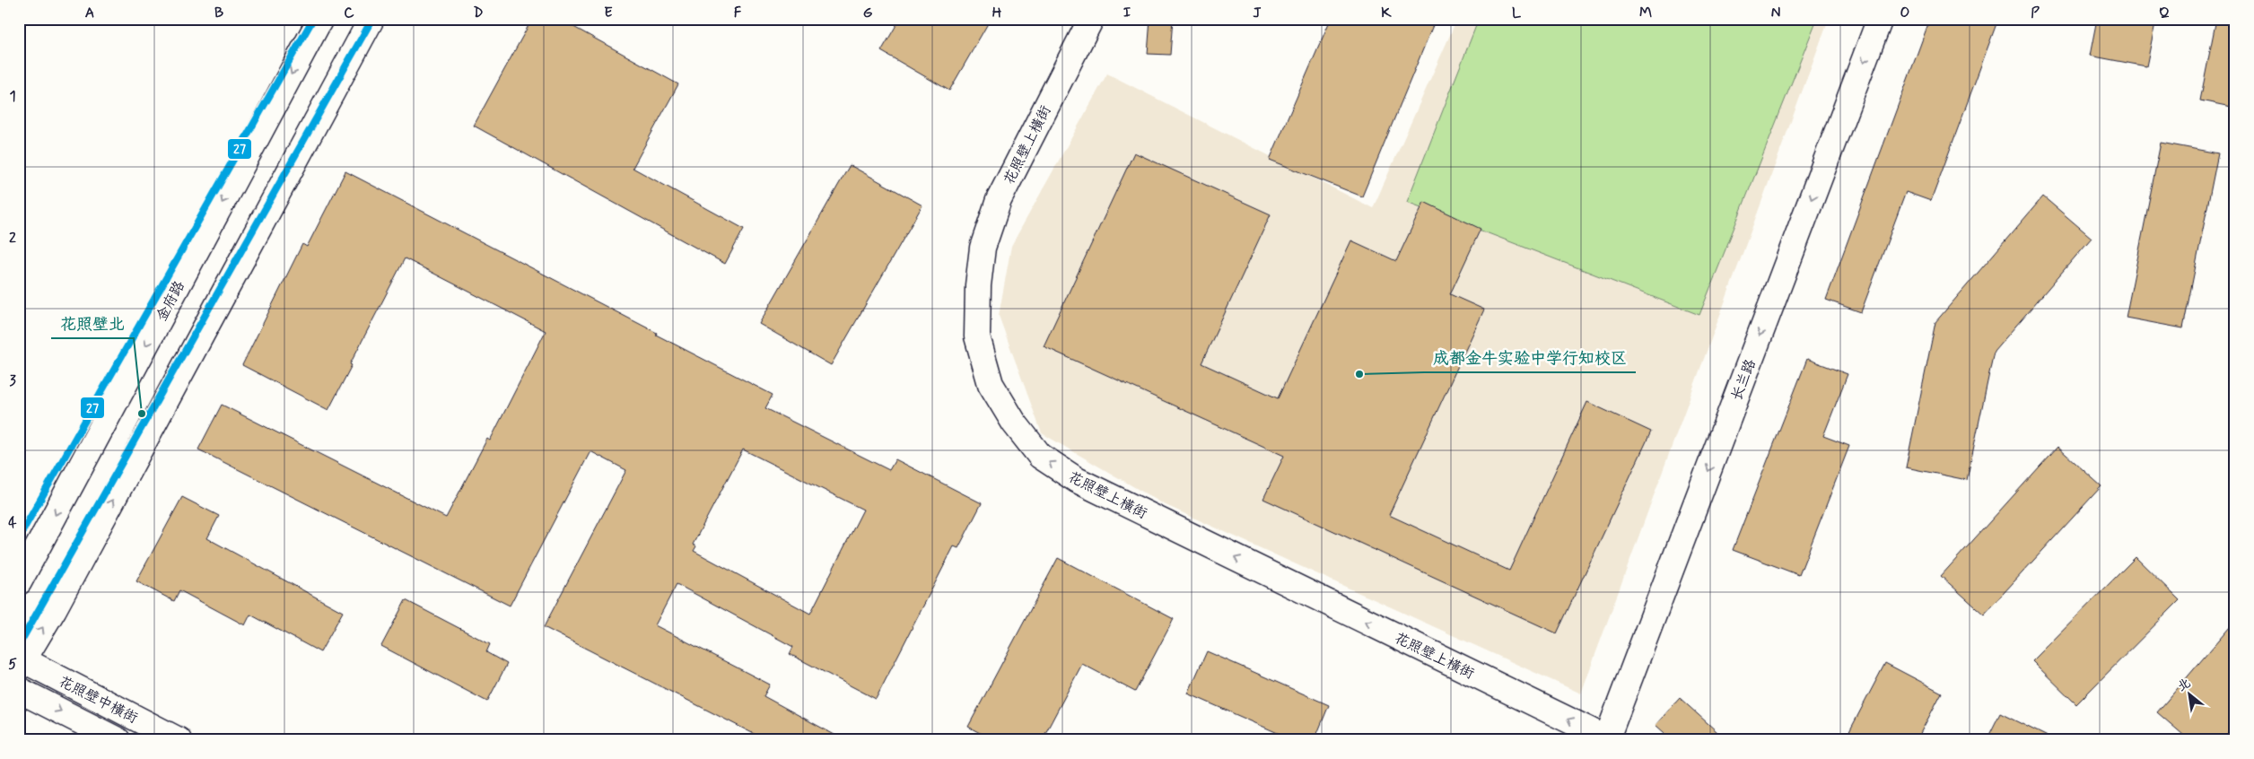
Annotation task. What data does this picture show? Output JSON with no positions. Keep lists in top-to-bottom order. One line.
{"streets":{"street":["花照壁上横街","金府路","长兰路","花照壁中横街"]},"crossings":[["花照壁上横街","长兰路"]],"one_way":["长兰路"],"places":["成都金牛实验中学行知校区","花照壁北"],"lines":["transit line 27"],"north":"top left","grid":{"columns":["A","B","C","D","E","F","G","H","I","J","K","L","M","N","O","P","Q"],"rows":["1","2","3","4","5"]}}
